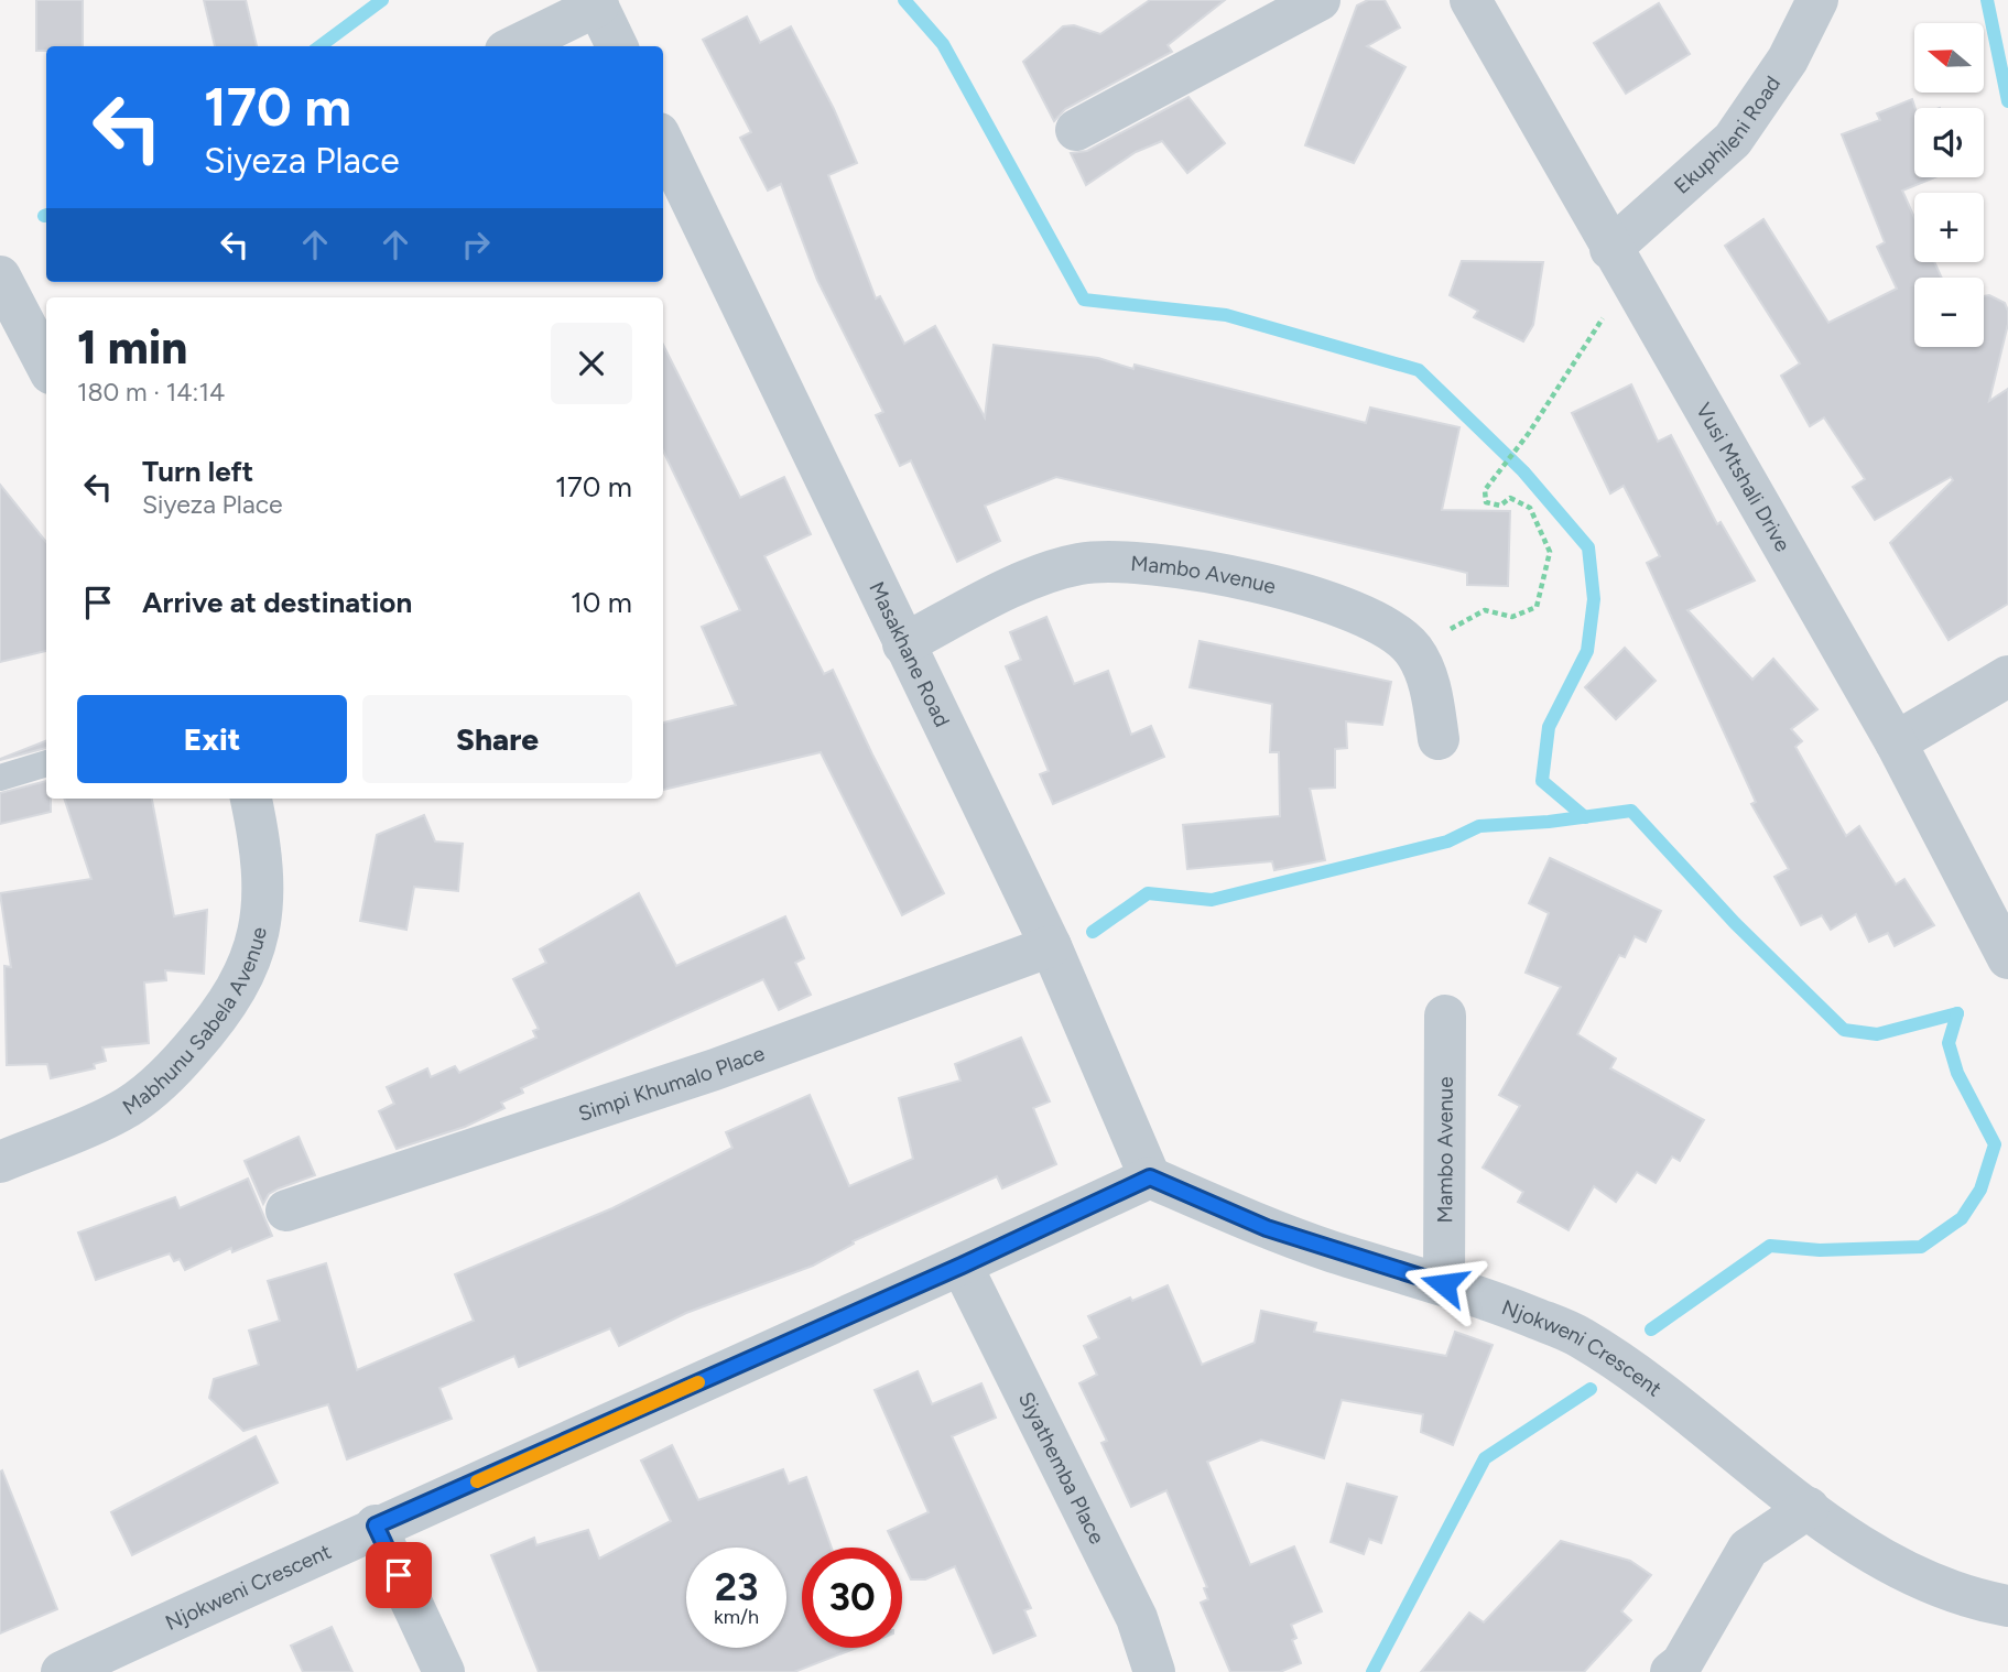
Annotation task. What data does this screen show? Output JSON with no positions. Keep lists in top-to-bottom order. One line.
{"streets":{"street":["Ekuphileni Road","Vusi Mtshali Drive","Mambo Avenue","Masakhane Road","Mabhunu Sabela Avenue","Simpi Khumalo Place","Njokweni Crescent","Siyathemba Place"]},"crossings":[["Ekuphileni Road","Vusi Mtshali Drive"],["Mambo Avenue","Masakhane Road"],["Mambo Avenue","Njokweni Crescent"],["Masakhane Road","Simpi Khumalo Place"],["Masakhane Road","Njokweni Crescent"],["Njokweni Crescent","Siyathemba Place"]],"north":"left","page":{"map_buttons":["+","−"],"turn":["170 m","Siyeza Place"],"heading":["1 min","180 m · 14:14"],"list":[{"name":"Turn left","note":"Siyeza Place","value":"170 m"},{"name":"Arrive at destination","value":"10 m"}],"buttons":["Exit","Share"],"speed":"23 km/h","limit":"30"}}
